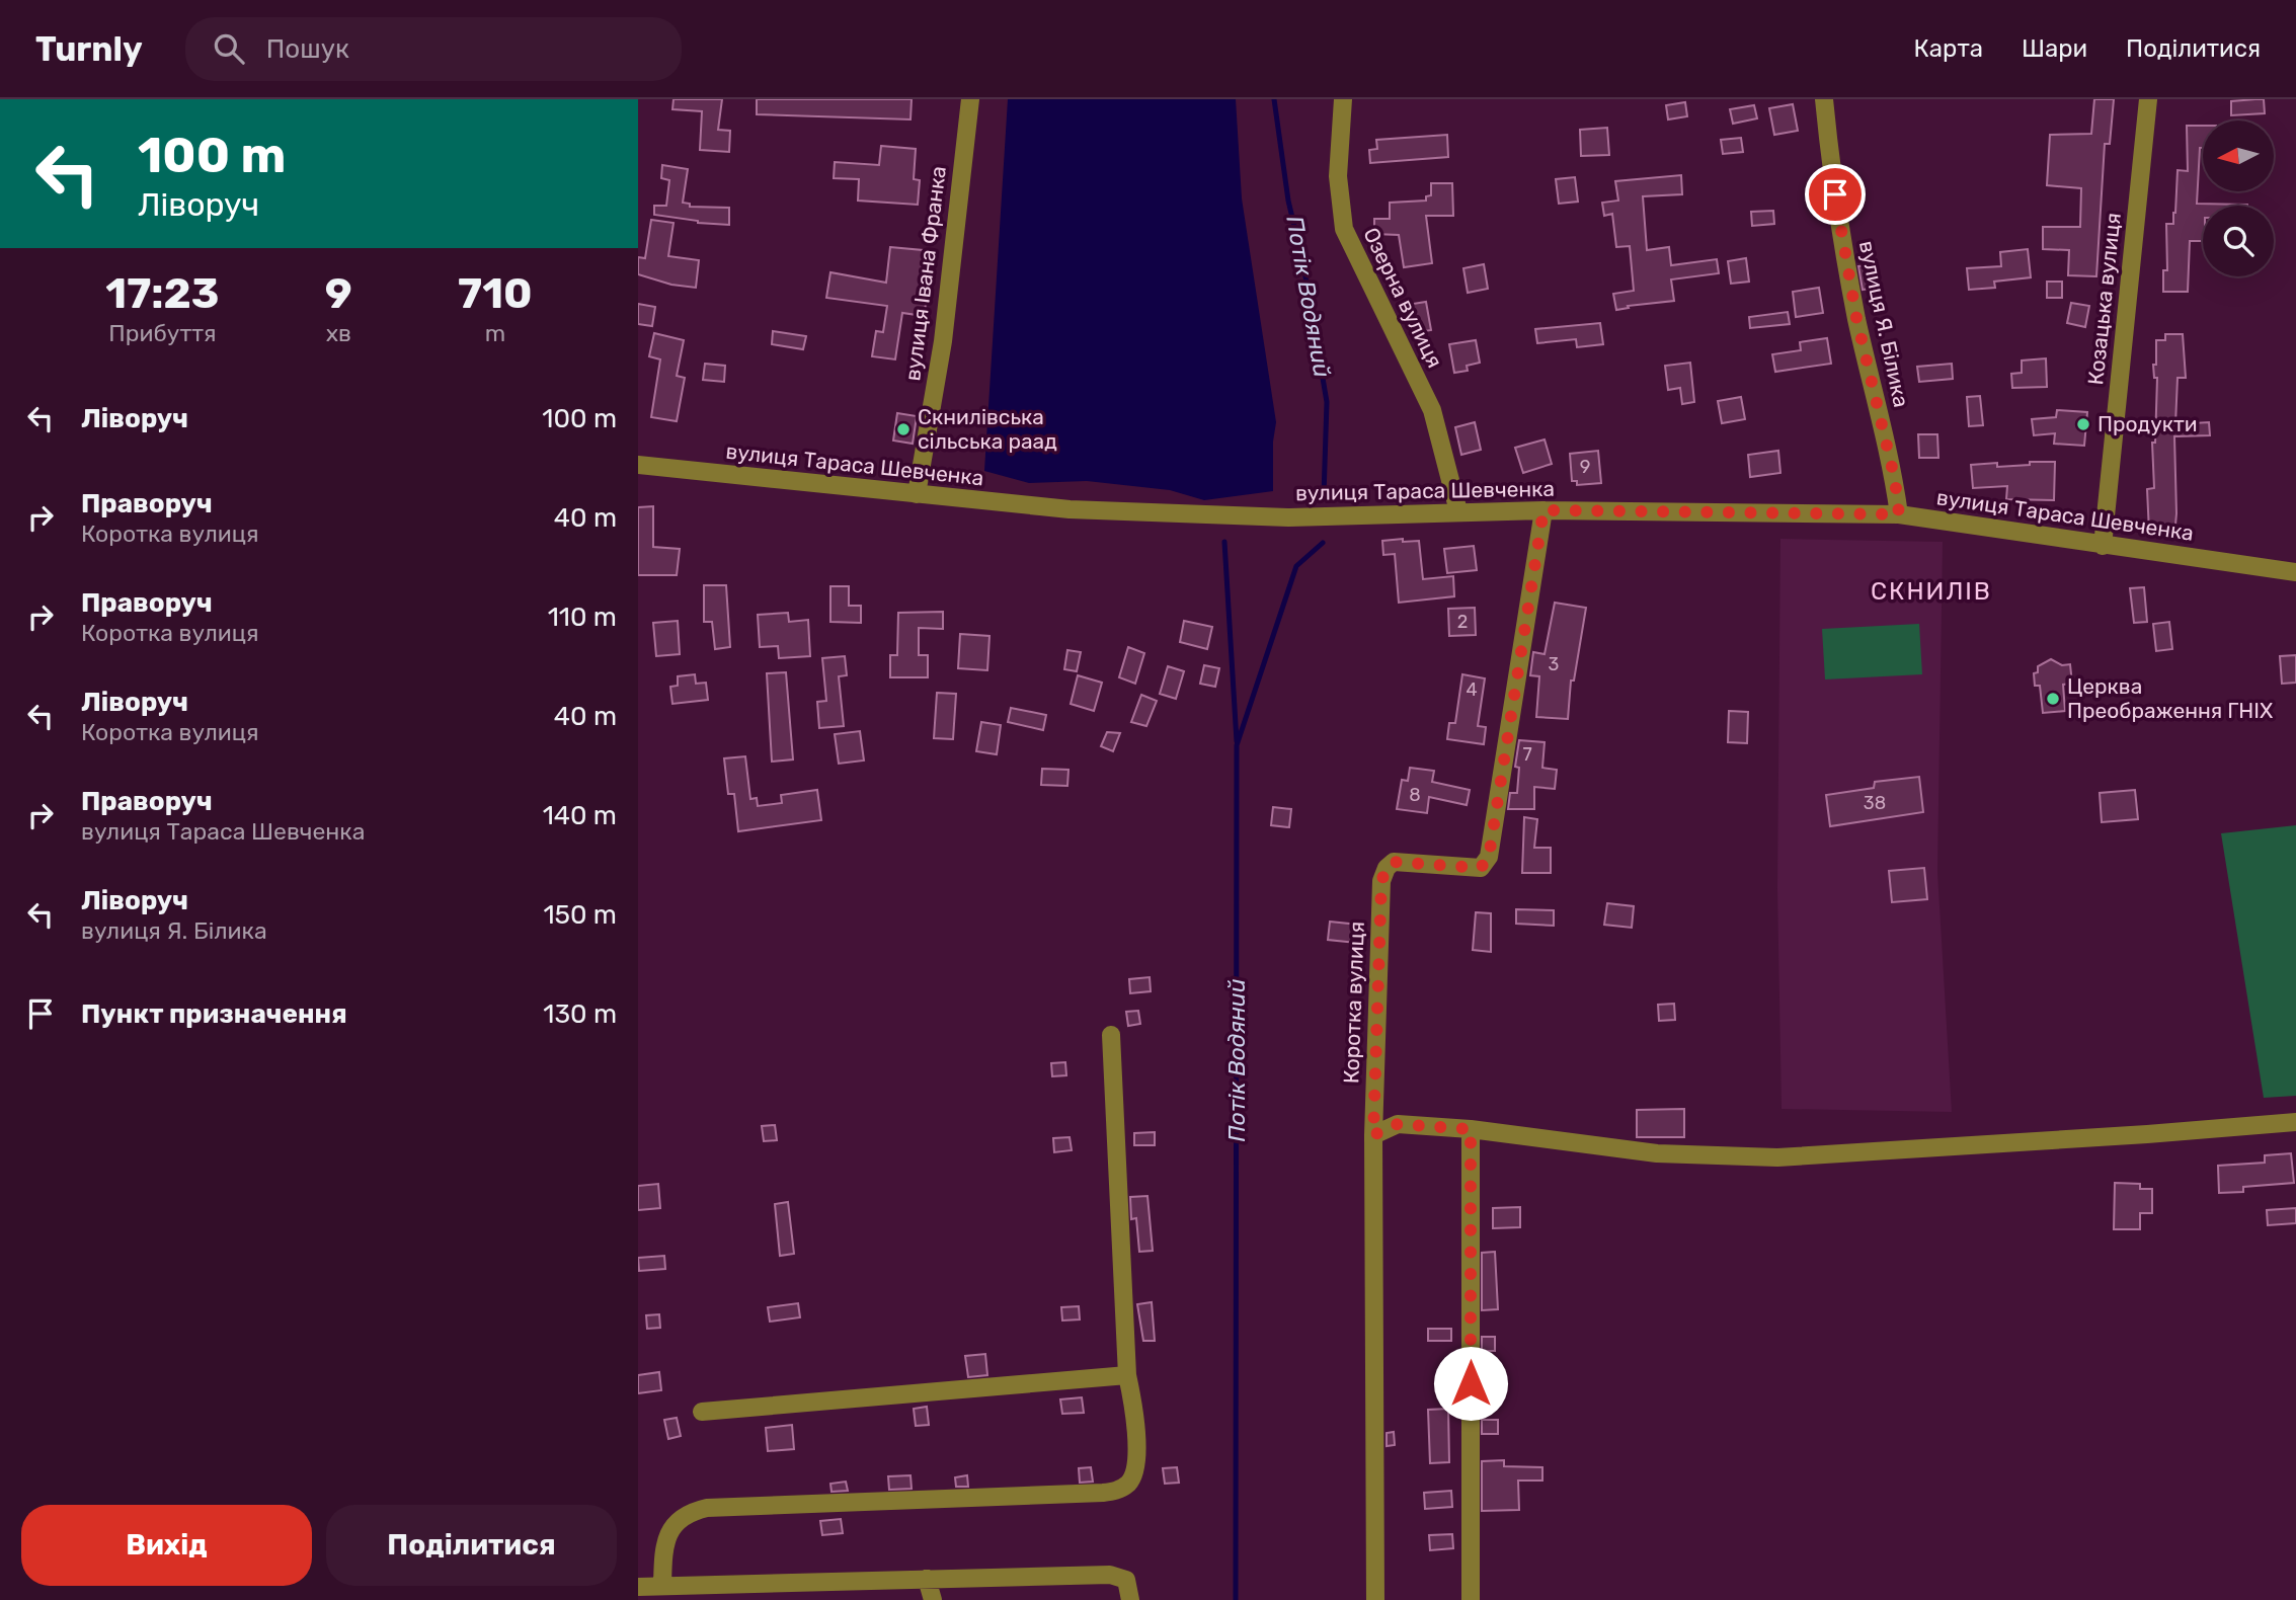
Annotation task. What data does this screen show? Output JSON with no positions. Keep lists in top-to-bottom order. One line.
{"streets":{"street":["вулиця Івана Франка","Озерна вулиця","Козацька вулиця","вулиця Я. Білика","вулиця Тараса Шевченка","Коротка вулиця"]},"crossings":[["вулиця Івана Франка","вулиця Тараса Шевченка"],["Озерна вулиця","вулиця Тараса Шевченка"],["Козацька вулиця","вулиця Тараса Шевченка"],["вулиця Я. Білика","вулиця Тараса Шевченка"],["вулиця Тараса Шевченка","Коротка вулиця"]],"districts":["СКНИЛІВ"],"water":["Потік Водяний"],"places":["Продукти","Скнилівська сільська раад","Церква Преображення ГНІХ"],"house_numbers":["9","2","3","4","7","8","38"],"north":"left","page":{"header":"Turnly","search":"Пошук","nav":["Карта","Шари","Поділитися"],"turn":["100 m","Ліворуч"],"eta":["17:23","Прибуття","9","хв","710","m"],"list":[{"name":"Ліворуч","value":"100 m"},{"name":"Праворуч","note":"Коротка вулиця","value":"40 m"},{"name":"Праворуч","note":"Коротка вулиця","value":"110 m"},{"name":"Ліворуч","note":"Коротка вулиця","value":"40 m"},{"name":"Праворуч","note":"вулиця Тараса Шевченка","value":"140 m"},{"name":"Ліворуч","note":"вулиця Я. Білика","value":"150 m"},{"name":"Пункт призначення","value":"130 m"}],"buttons":["Вихід","Поділитися"]}}
